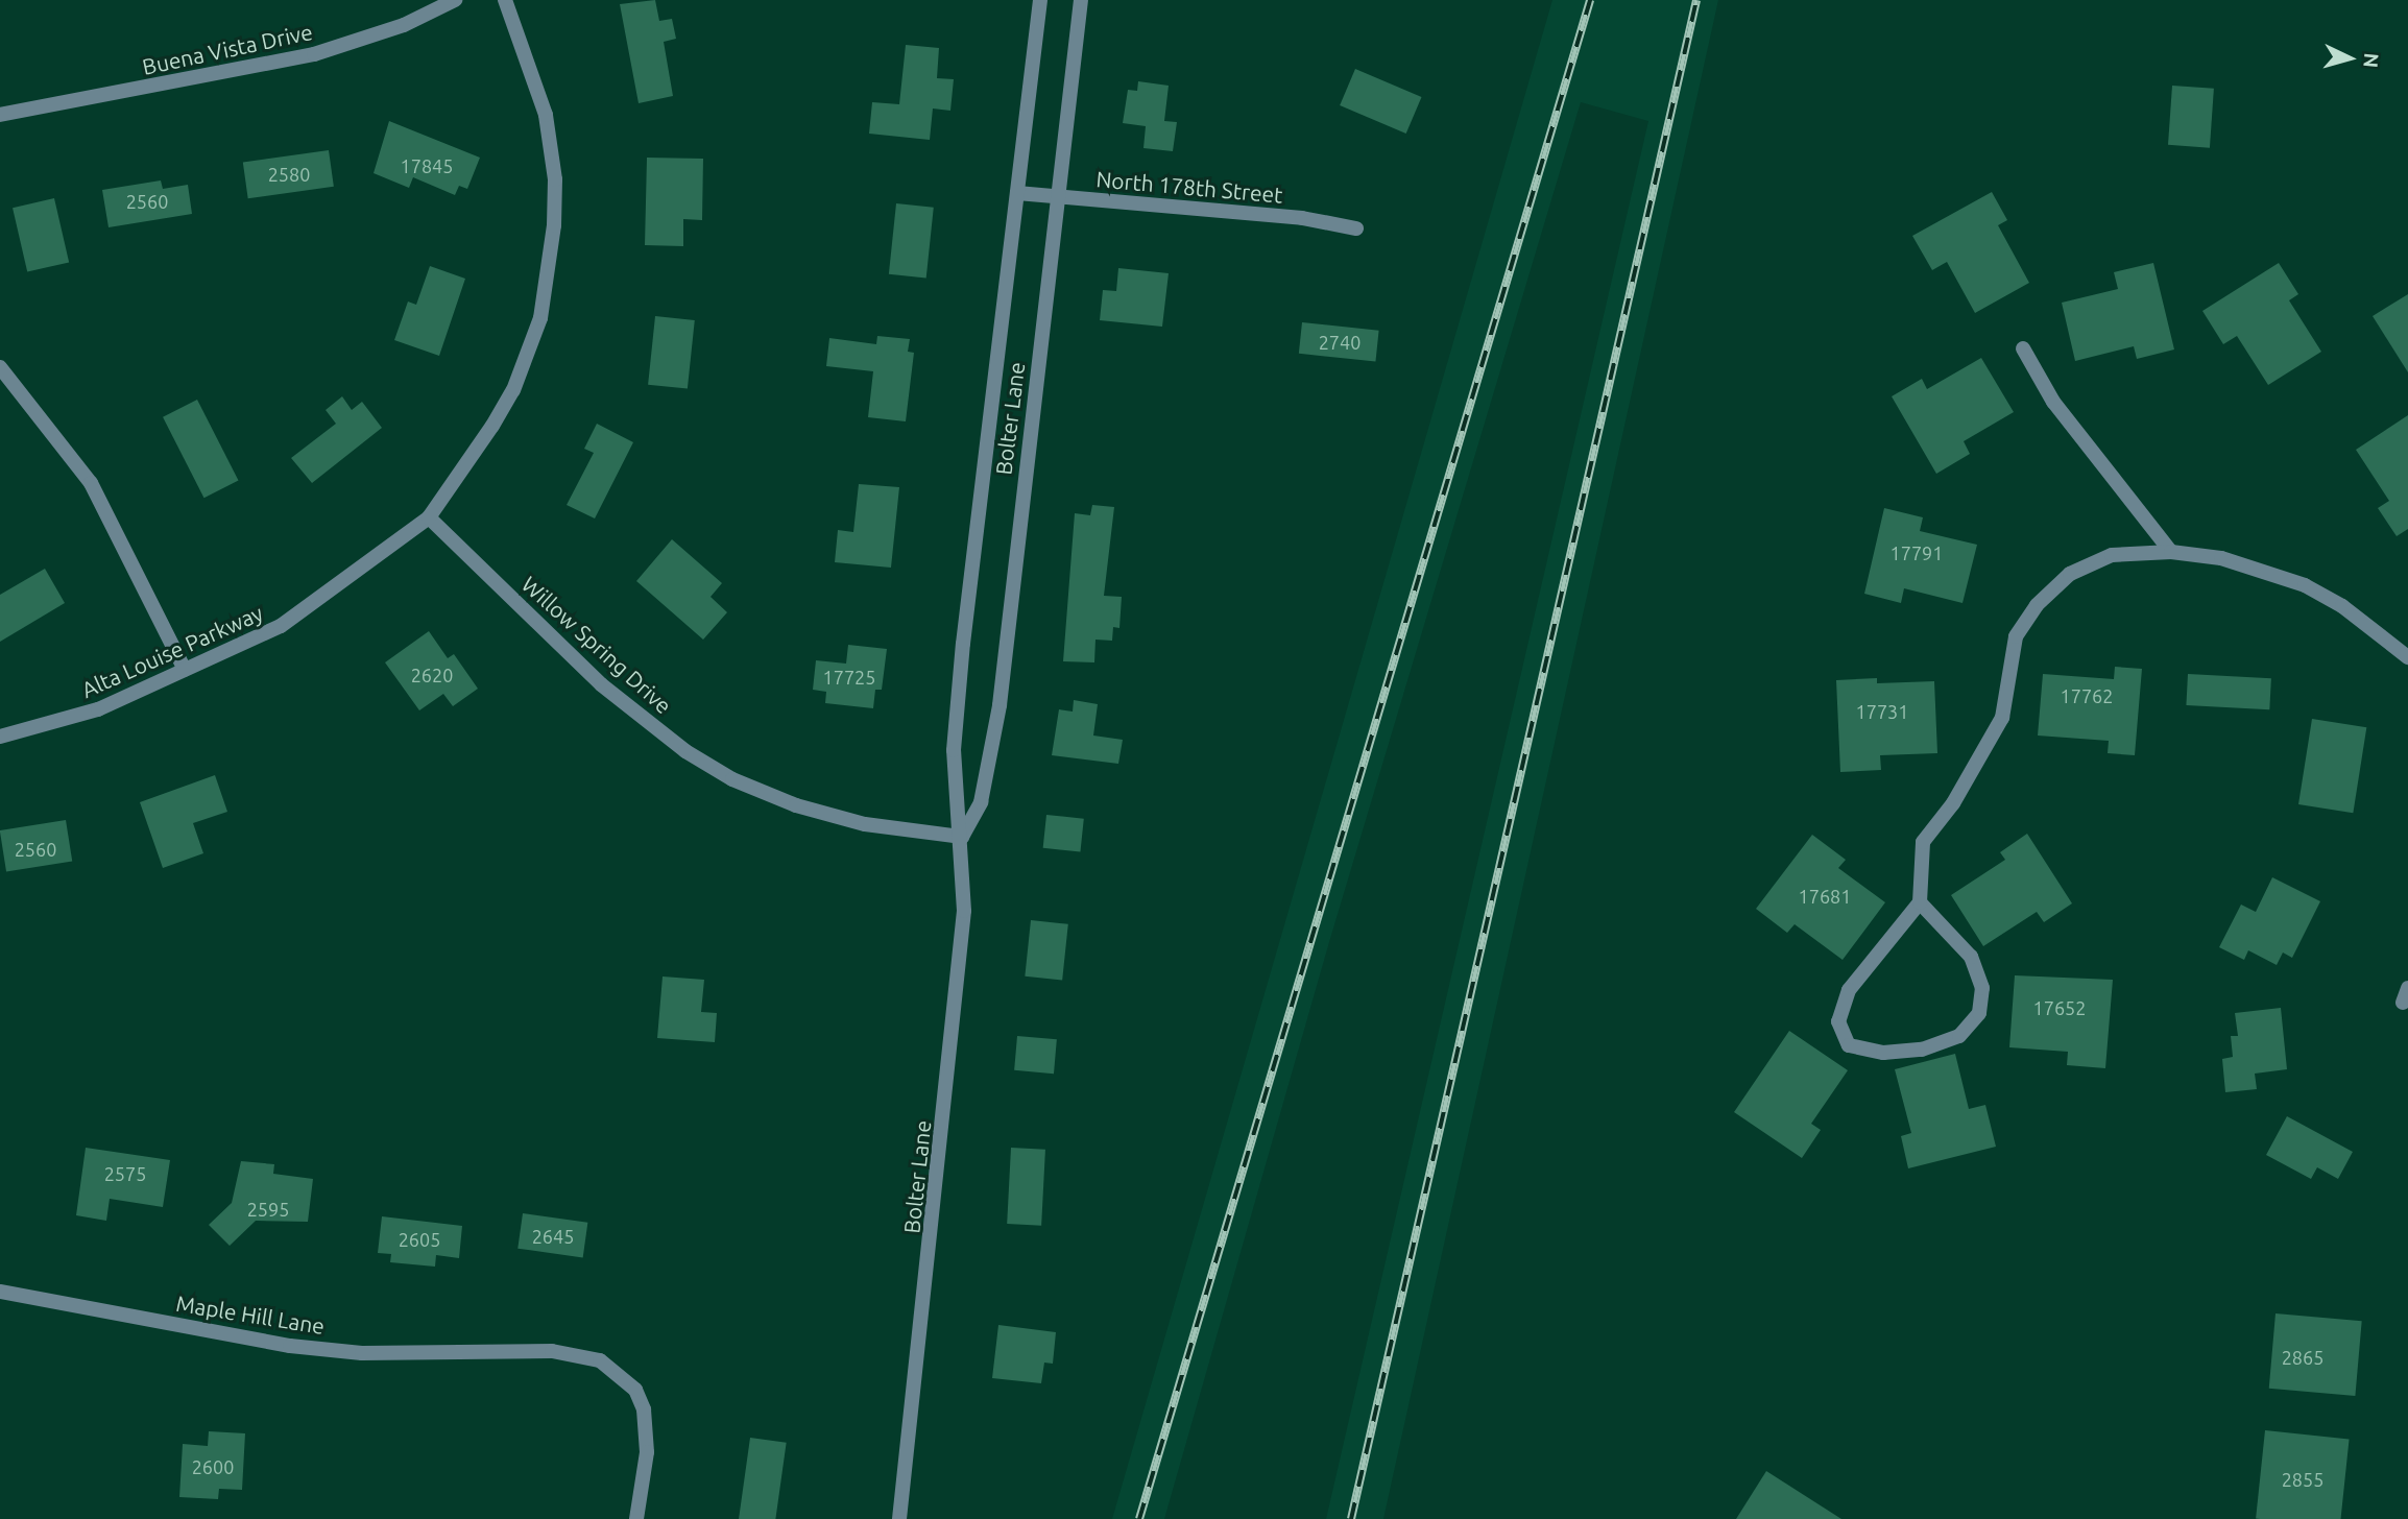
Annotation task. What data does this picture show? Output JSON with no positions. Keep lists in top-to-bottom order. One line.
{"streets":{"street":["Buena Vista Drive","North 178th Street","Bolter Lane","Willow Spring Drive","Alta Louise Parkway","Maple Hill Lane"]},"crossings":[["North 178th Street","Bolter Lane"],["Bolter Lane","Willow Spring Drive"],["Willow Spring Drive","Alta Louise Parkway"]],"house_numbers":["17845","2580","2560","2740","17791","2620","17725","17762","17731","2560","17681","17652","2575","2595","2645","2605","2865","2600","2855"],"north":"right"}
